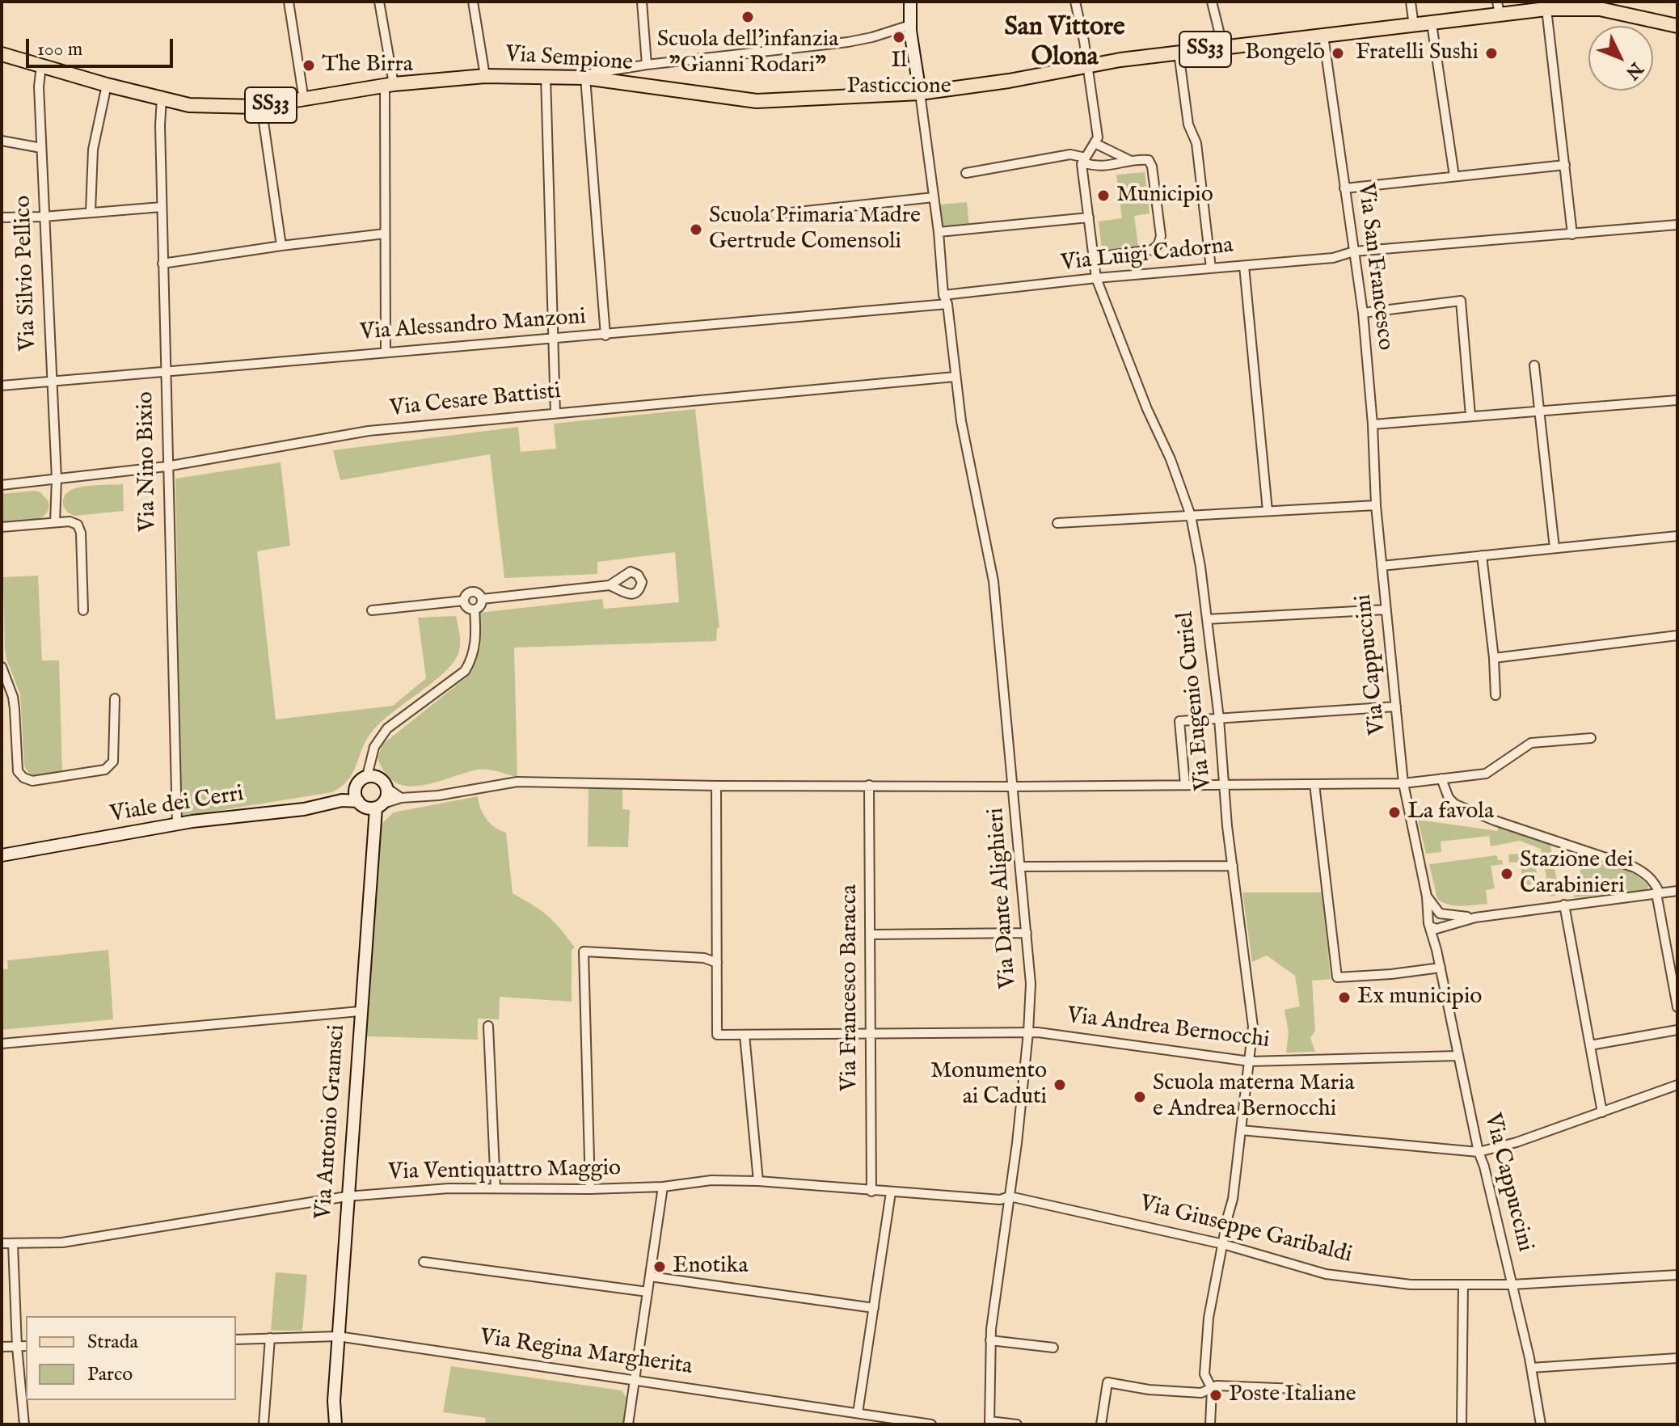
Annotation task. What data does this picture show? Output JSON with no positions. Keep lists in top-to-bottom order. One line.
{"streets":{"main road":["SS33","Via Sempione"],"street":["Via Luigi Cadorna","Via San Francesco","Via Silvio Pellico","Via Alessandro Manzoni","Via Cesare Battisti","Via Nino Bixio","Via Cappuccini","Via Eugenio Curiel","Viale dei Cerri","Via Dante Alighieri","Via Francesco Baracca","Via Andrea Bernocchi","Via Antonio Gramsci","Via Ventiquattro Maggio","Via Giuseppe Garibaldi","Via Regina Margherita"]},"crossings":[["Via Sempione","Via San Francesco"],["Via Sempione","Via Silvio Pellico"],["Via Sempione","Via Nino Bixio"],["Via Luigi Cadorna","Via San Francesco"],["Via Luigi Cadorna","Via Eugenio Curiel"],["Via Luigi Cadorna","Via Dante Alighieri"],["Via San Francesco","Via Cappuccini"],["Via Silvio Pellico","Via Alessandro Manzoni"],["Via Silvio Pellico","Via Cesare Battisti"],["Via Alessandro Manzoni","Via Nino Bixio"],["Via Alessandro Manzoni","Via Dante Alighieri"],["Via Cesare Battisti","Via Nino Bixio"],["Via Cesare Battisti","Via Dante Alighieri"],["Via Nino Bixio","Viale dei Cerri"],["Via Cappuccini","Via Andrea Bernocchi"],["Via Cappuccini","Via Giuseppe Garibaldi"],["Via Eugenio Curiel","Via Andrea Bernocchi"],["Via Eugenio Curiel","Via Giuseppe Garibaldi"],["Viale dei Cerri","Via Antonio Gramsci"],["Via Dante Alighieri","Via Andrea Bernocchi"],["Via Dante Alighieri","Via Ventiquattro Maggio"],["Via Dante Alighieri","Via Giuseppe Garibaldi"],["Via Francesco Baracca","Via Andrea Bernocchi"],["Via Francesco Baracca","Via Ventiquattro Maggio"],["Via Antonio Gramsci","Via Ventiquattro Maggio"],["Via Antonio Gramsci","Via Regina Margherita"],["Via Ventiquattro Maggio","Via Giuseppe Garibaldi"]],"districts":["San Vittore Olona"],"places":["Scuola dell'infanzia \"Gianni Rodari\"","Il Pasticcione","Bongelo","Fratelli Sushi","The Birra","Municipio","Scuola Primaria Madre Gertrude Comensoli","La favola","Stazione dei Carabinieri","Ex municipio","Monumento ai Caduti","Scuola materna Maria e Andrea Bernocchi","Enotika","Poste Italiane"],"legend":["Strada","Parco"],"scale_bar":"100 m","north":"bottom right"}
